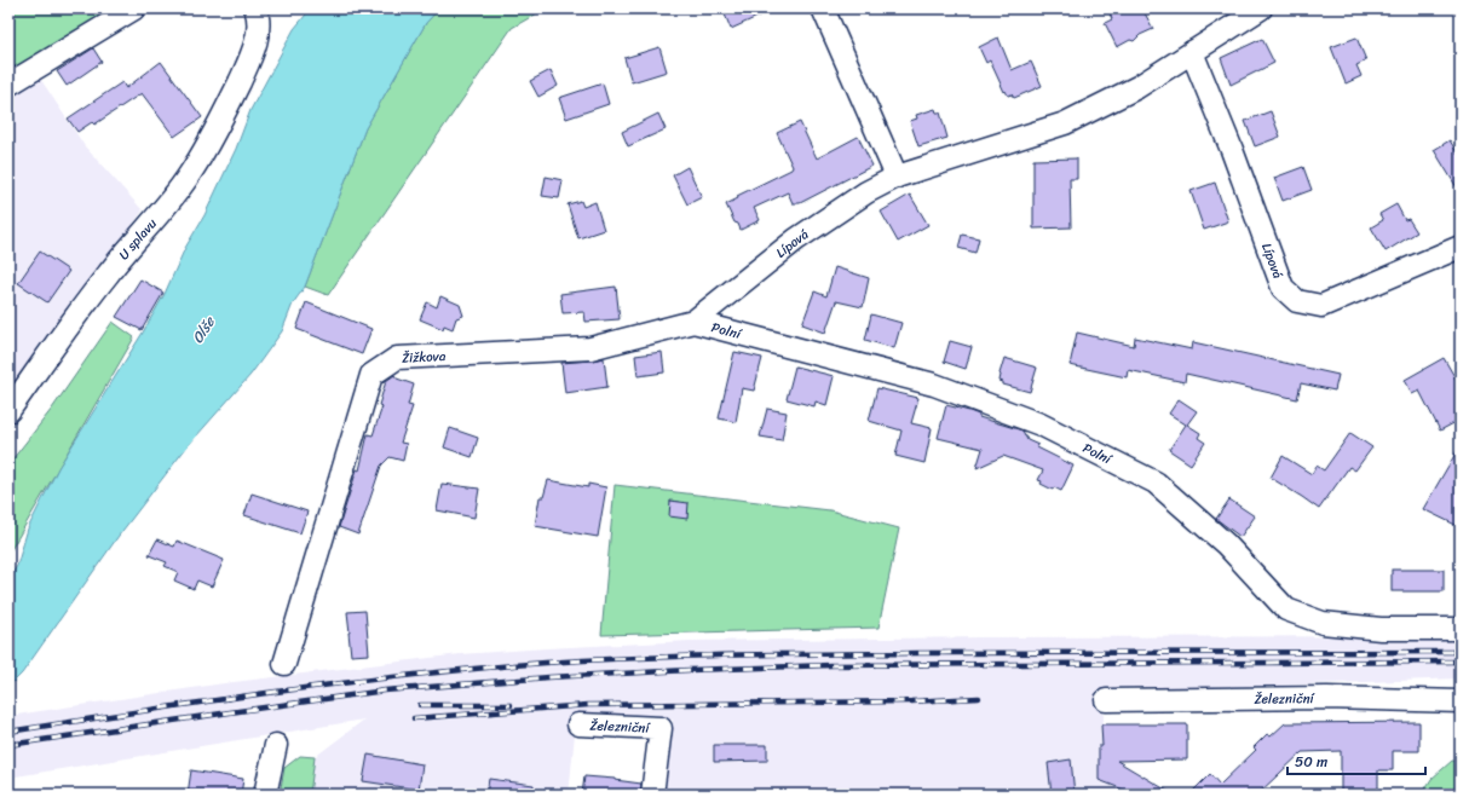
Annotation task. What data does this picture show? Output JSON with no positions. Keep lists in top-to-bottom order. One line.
{"streets":{"street":["U splavu","Lípová","Polní","Žižkova","Železniční"]},"crossings":[["Lípová","Polní"],["Lípová","Žižkova"],["Polní","Žižkova"]],"water":["Olše"],"scale_bar":"50 m"}
